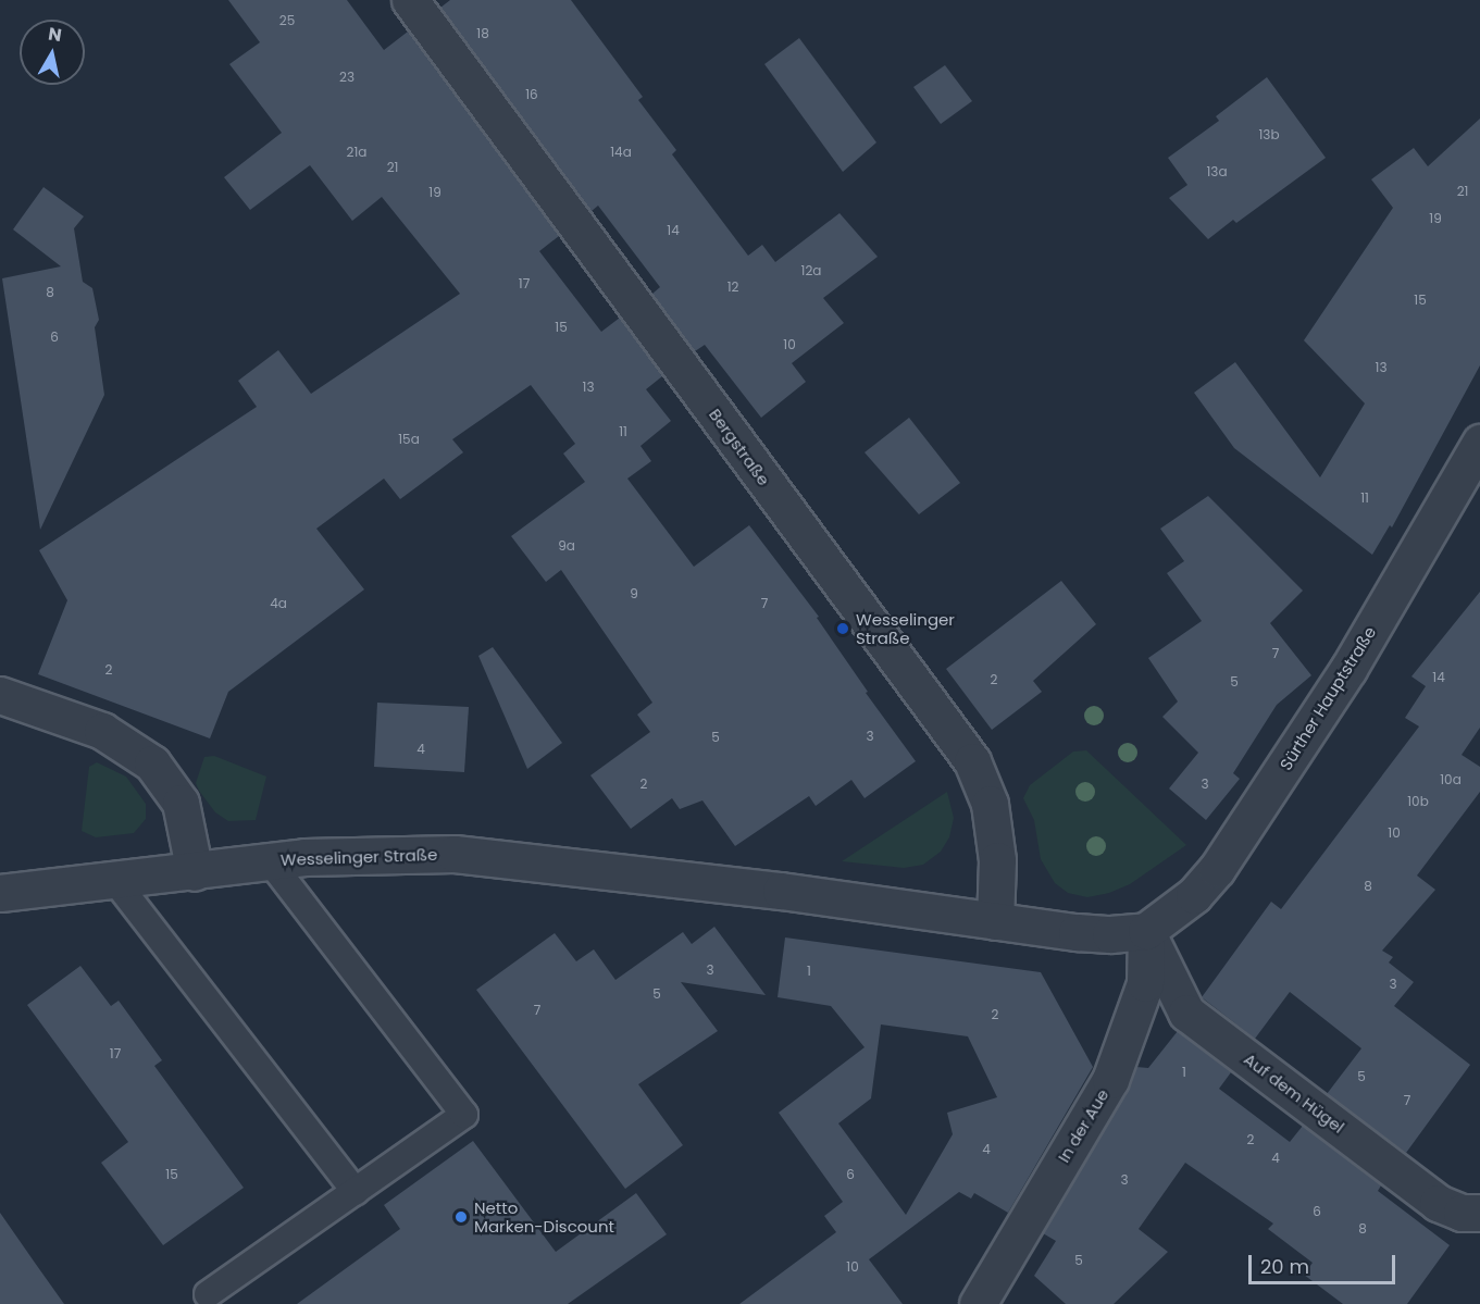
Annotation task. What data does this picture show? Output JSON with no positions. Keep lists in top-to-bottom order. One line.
{"streets":{"street":["Bergstraße","Sürther Hauptstraße","Wesselinger Straße","Auf dem Hügel","In der Aue"]},"crossings":[["Bergstraße","Wesselinger Straße"],["Sürther Hauptstraße","Wesselinger Straße"],["Sürther Hauptstraße","Auf dem Hügel"],["Sürther Hauptstraße","In der Aue"],["Wesselinger Straße","Auf dem Hügel"],["Wesselinger Straße","In der Aue"],["Auf dem Hügel","In der Aue"]],"places":["Wesselinger Straße","Netto Marken-Discount"],"house_numbers":["25","18","23","16","13b","21a","14a","21","13a","21","19","19","14","12a","17","12","8","15","15","6","10","13","13","11","15a","11","9a","9","4a","7","7","2","14","2","5","3","5","4","10a","2","3","10b","10","8","3","1","3","5","7","2","17","1","5","7","2","4","4","15","6","3","6","8","5","10"],"scale_bar":"20 m","north":"top"}
